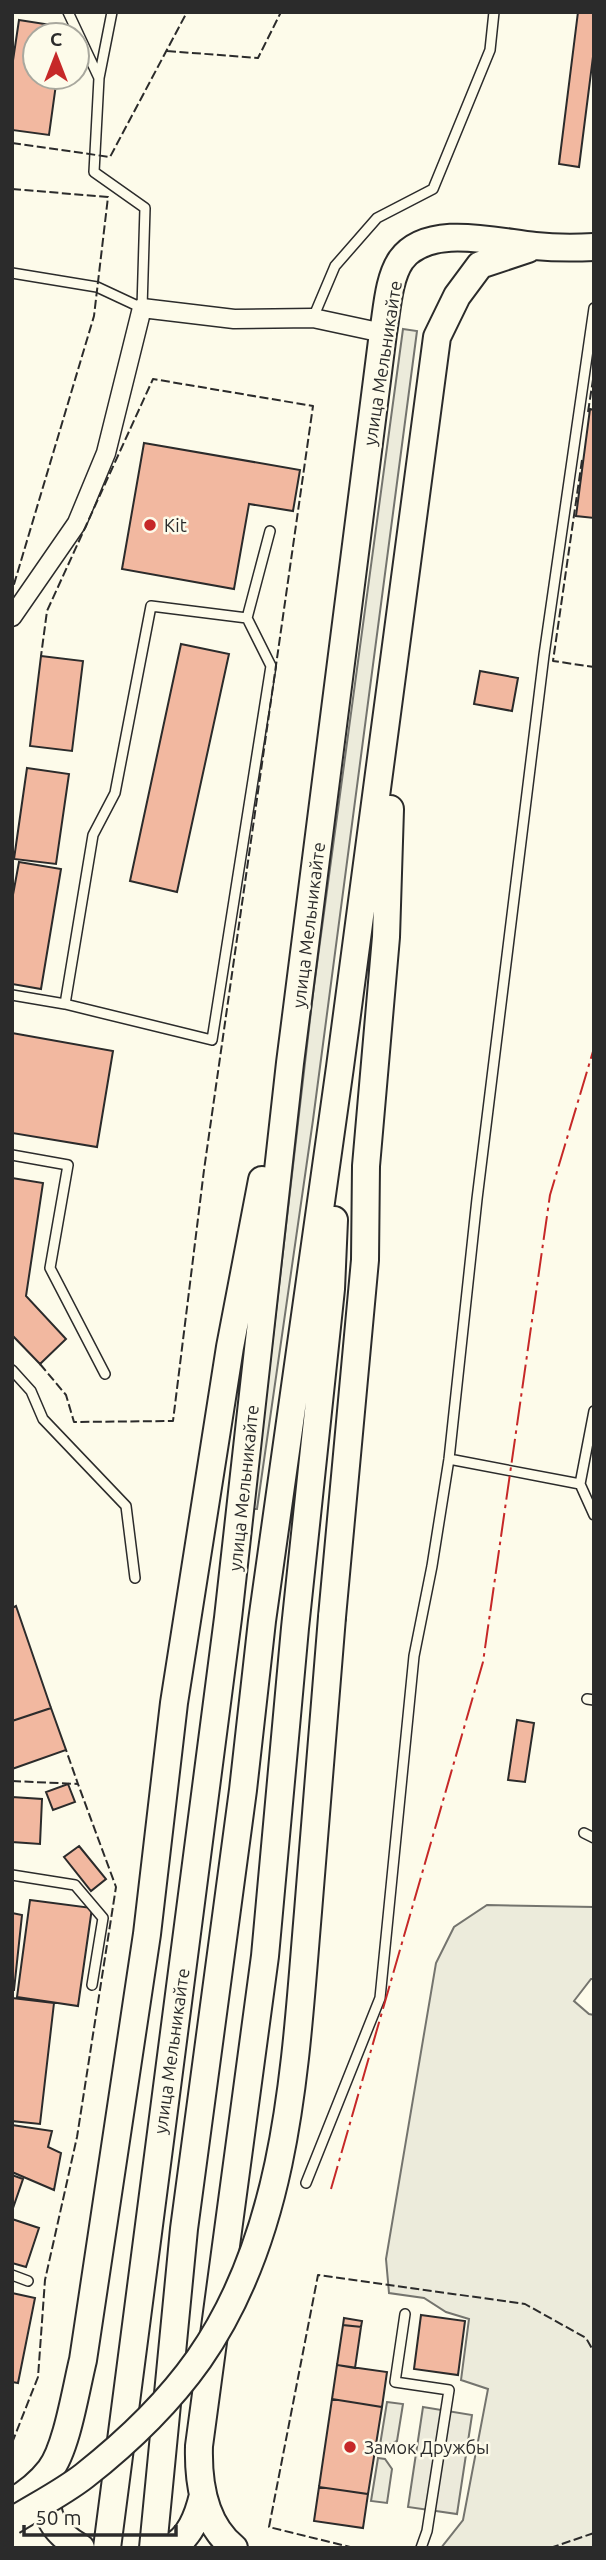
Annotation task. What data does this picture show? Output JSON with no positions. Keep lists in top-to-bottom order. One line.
{"streets":{"main road":["улица Мельникайте"]},"places":["Kit","Замок Дружбы"],"scale_bar":"50 m","north":"top"}
